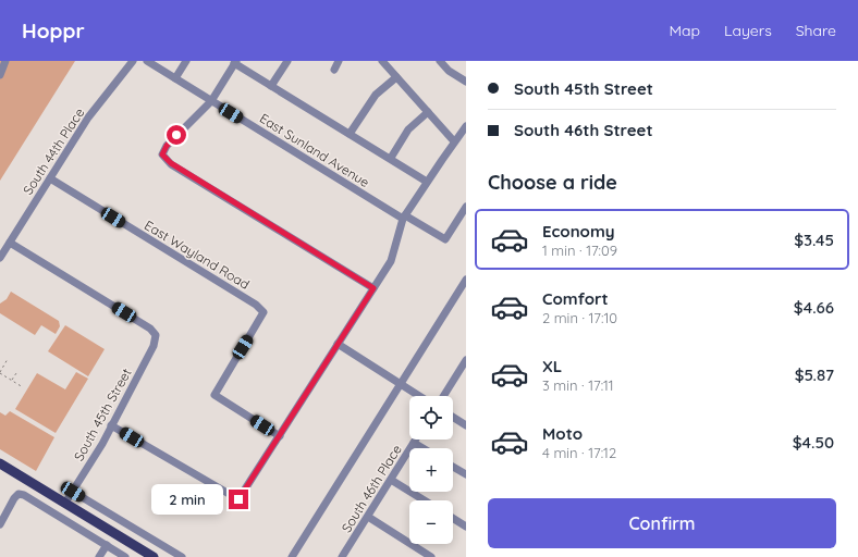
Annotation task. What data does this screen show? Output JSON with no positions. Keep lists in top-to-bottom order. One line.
{"streets":{"street":["East Sunland Avenue","South 44th Place","East Wayland Road","South 45th Street","South 46th Place"]},"crossings":[["South 44th Place","East Wayland Road"],["South 44th Place","South 45th Street"]],"page":{"header":"Hoppr","nav":["Map","Layers","Share"],"banner":["South 45th Street","South 46th Street"],"heading":"Choose a ride","list":[{"name":"Economy","note":"1 min · 17:09","value":"$3.45"},{"name":"Comfort","note":"2 min · 17:10","value":"$4.66"},{"name":"XL","note":"3 min · 17:11","value":"$5.87"},{"name":"Moto","note":"4 min · 17:12","value":"$4.50"}],"map_buttons":["+","−"],"bubble":"2 min","buttons":"Confirm"}}
